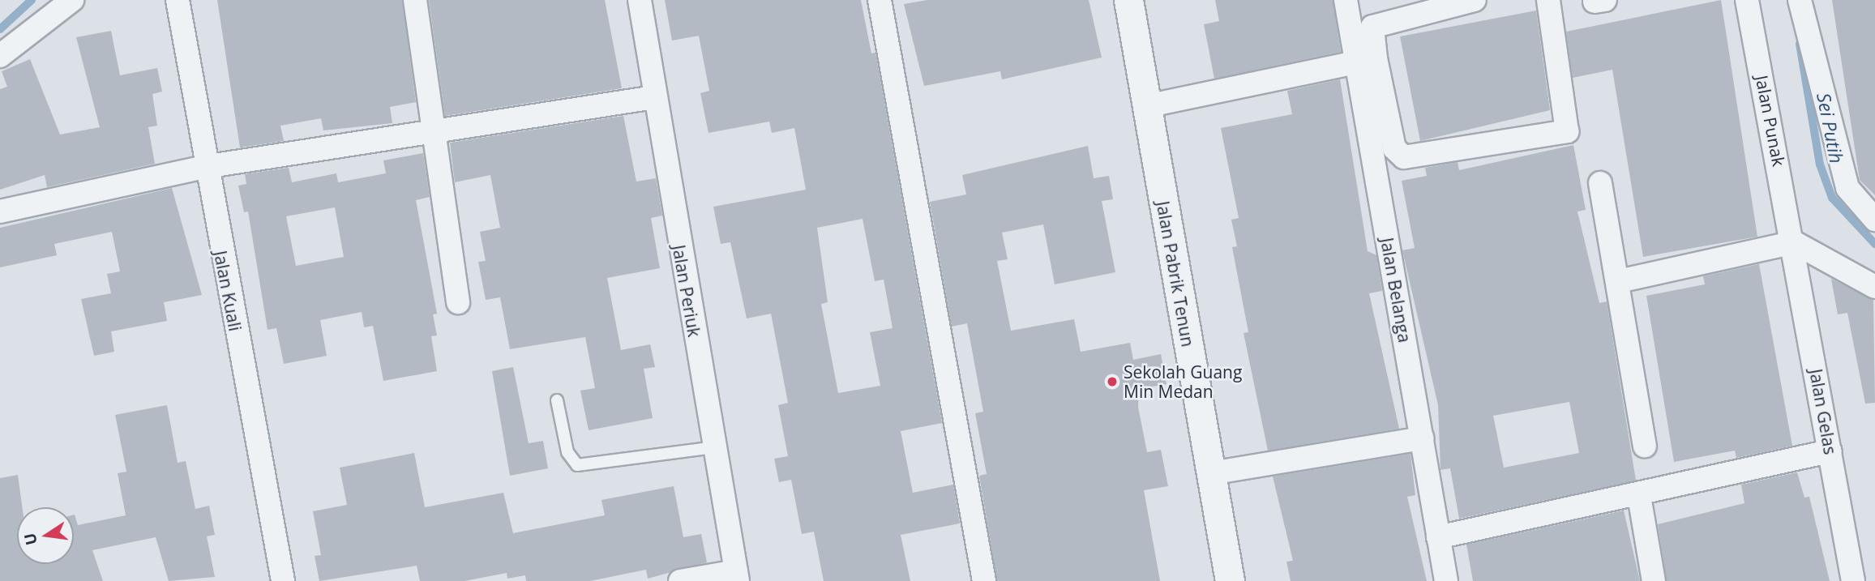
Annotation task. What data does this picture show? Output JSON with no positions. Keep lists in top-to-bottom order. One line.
{"streets":{"street":["Jalan Punak","Jalan Pabrik Tenun","Jalan Belanga","Jalan Kuali","Jalan Periuk","Jalan Gelas"]},"crossings":[["Jalan Punak","Jalan Gelas"]],"water":["Sei Putih"],"places":["Sekolah Guang Min Medan"],"north":"left"}
